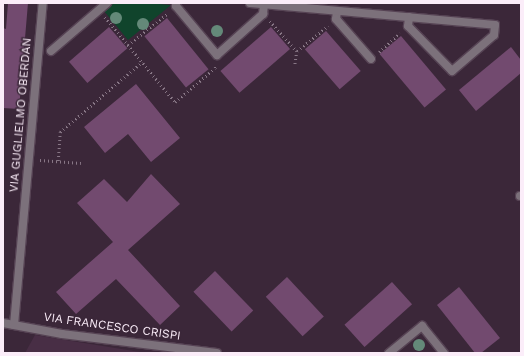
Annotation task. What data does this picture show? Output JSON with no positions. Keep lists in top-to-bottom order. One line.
{"streets":{"street":["VIA GUGLIELMO OBERDAN","VIA FRANCESCO CRISPI"]},"crossings":[["VIA GUGLIELMO OBERDAN","VIA FRANCESCO CRISPI"]]}
